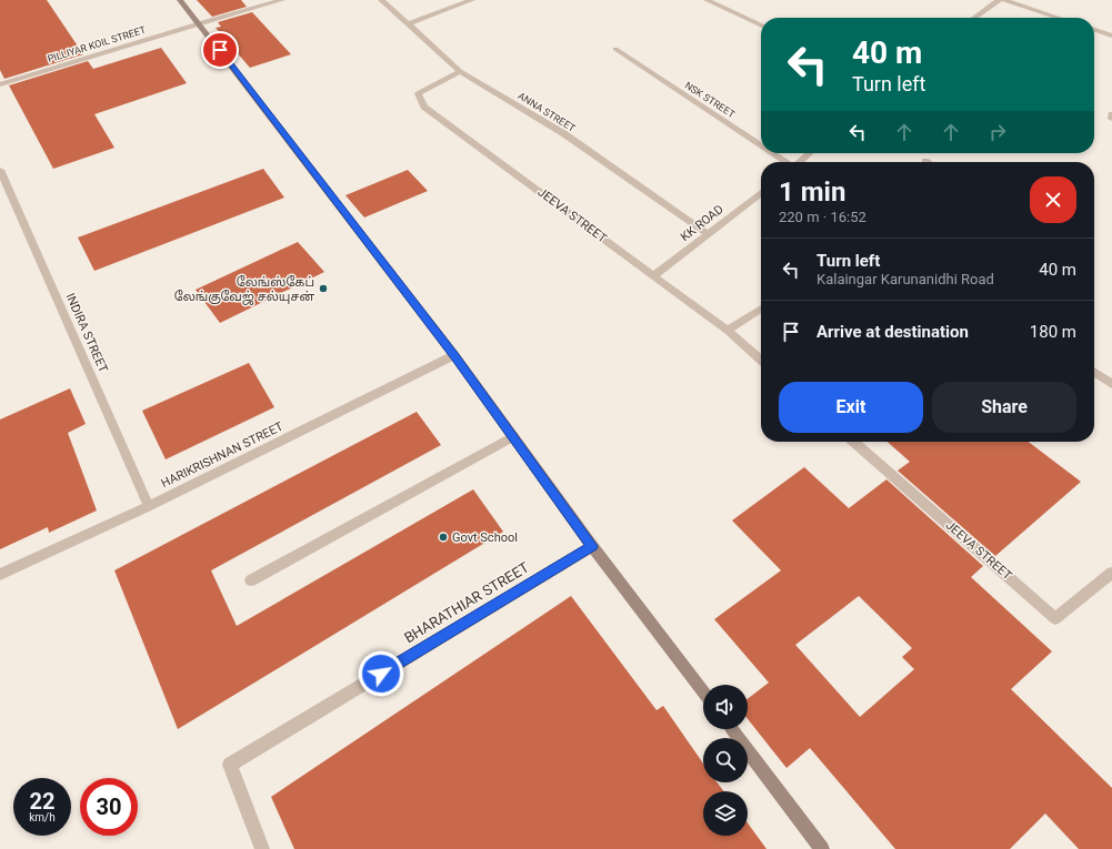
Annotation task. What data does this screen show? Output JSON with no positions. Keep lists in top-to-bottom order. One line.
{"streets":{"street":["PILLIYAR KOIL STREET","NSK STREET","ANNA STREET","JEEVA STREET","KK ROAD","INDIRA STREET","HARIKRISHNAN STREET","BHARATHIAR STREET"]},"crossings":[["ANNA STREET","JEEVA STREET"],["ANNA STREET","KK ROAD"],["JEEVA STREET","KK ROAD"],["INDIRA STREET","HARIKRISHNAN STREET"]],"places":["லேங்ஸ்கேப் லேங்குவேஜ் சல்யுசன்","Govt School"],"page":{"turn":["40 m","Turn left"],"heading":["1 min","220 m · 16:52"],"list":[{"name":"Turn left","note":"Kalaingar Karunanidhi Road","value":"40 m"},{"name":"Arrive at destination","value":"180 m"}],"buttons":["Exit","Share"],"speed":"22 km/h","limit":"30"}}
